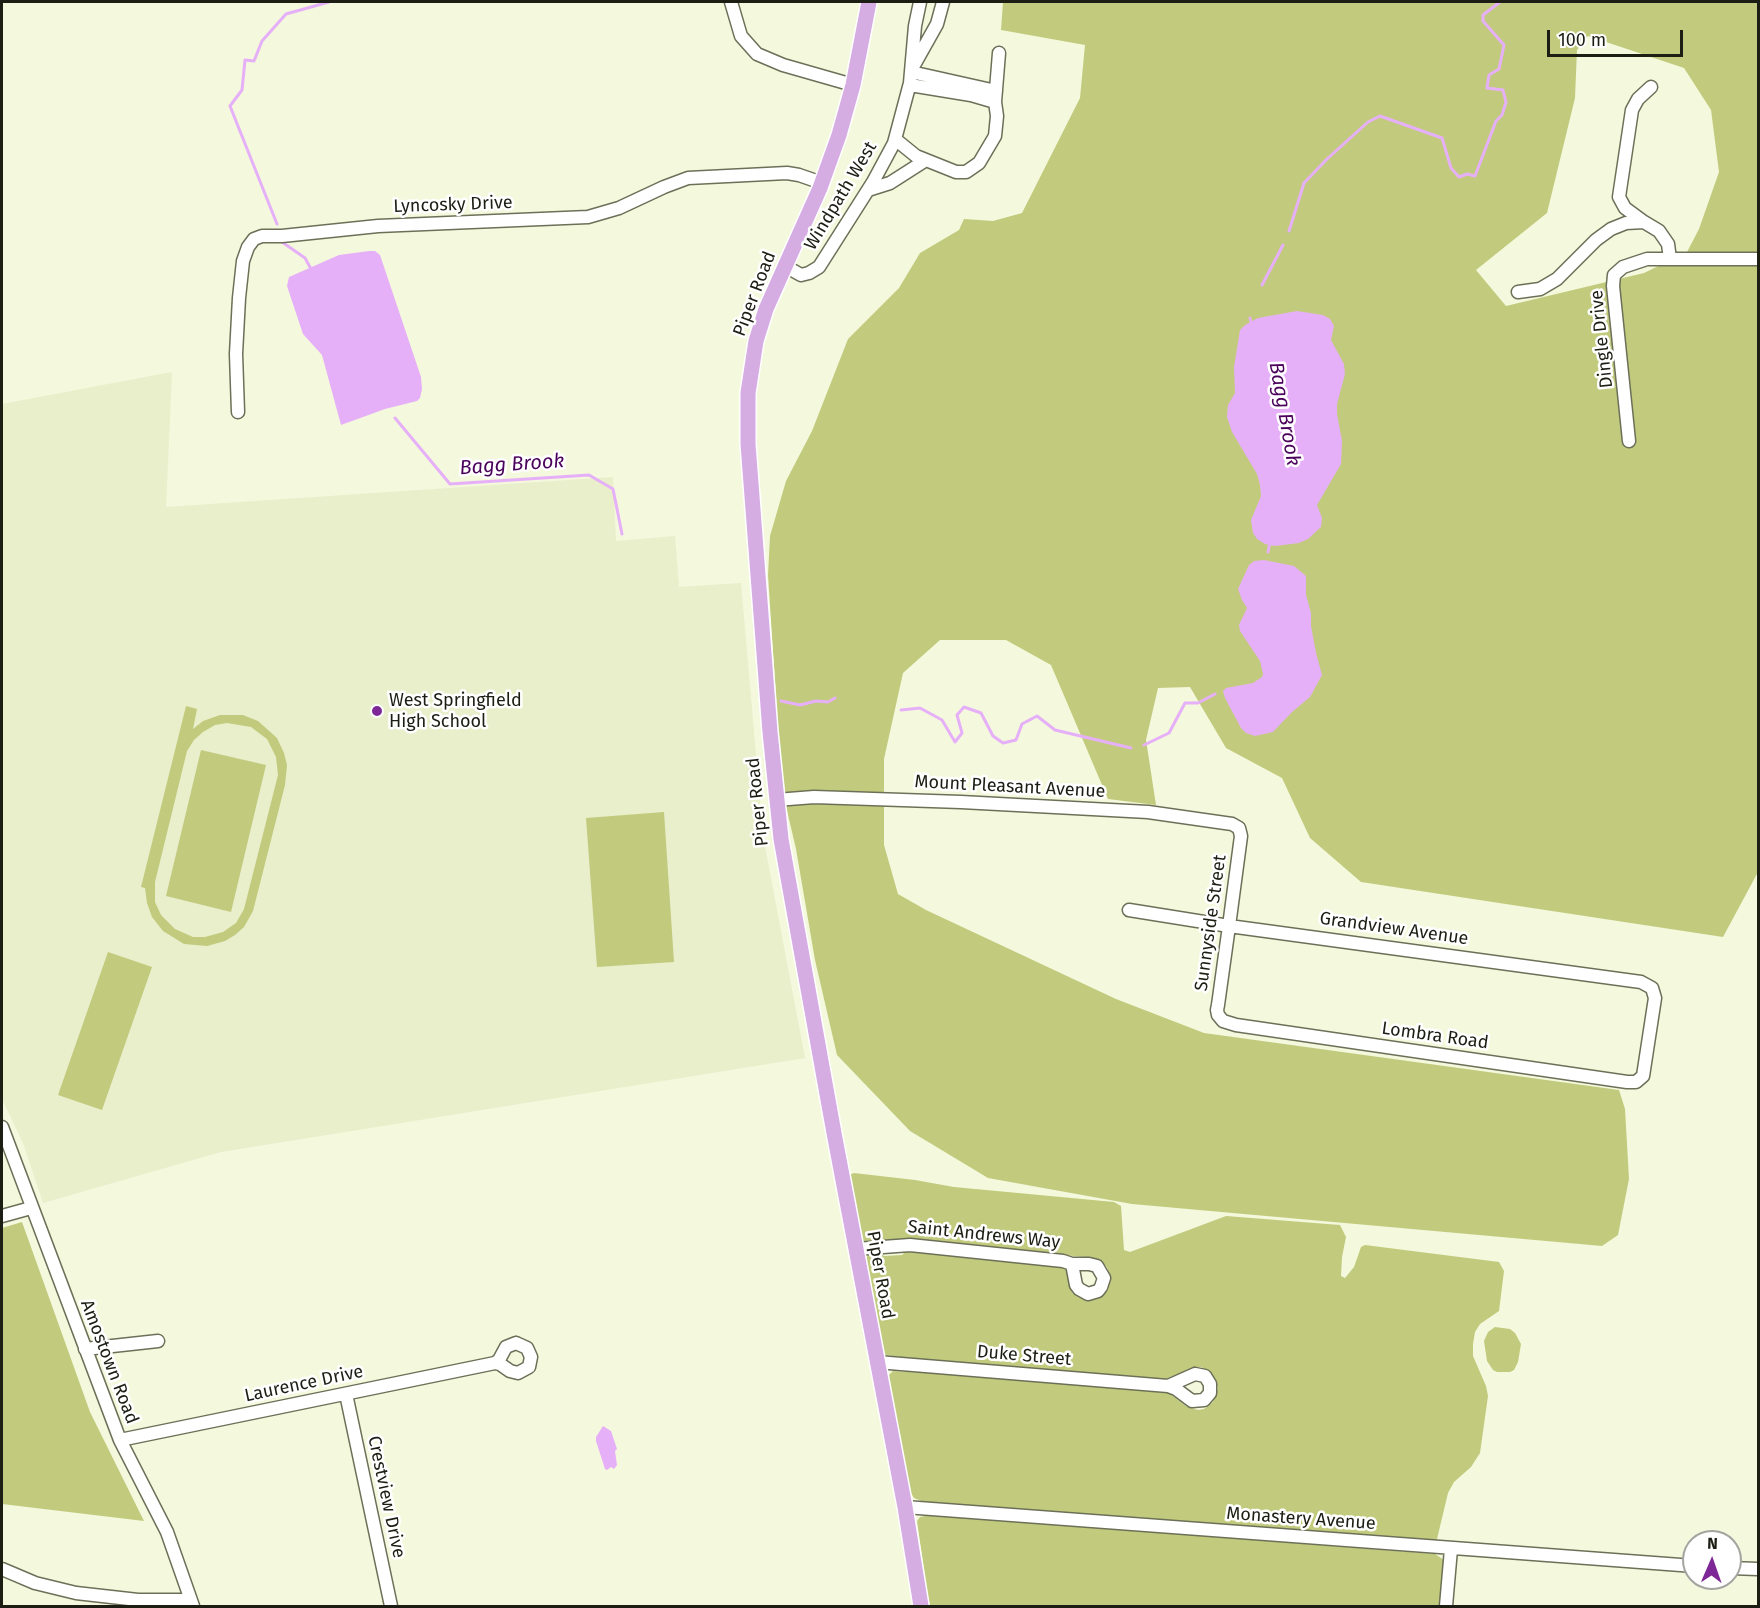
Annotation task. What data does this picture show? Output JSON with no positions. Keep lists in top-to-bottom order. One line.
{"streets":{"main road":["Piper Road"],"street":["Windpath West","Lyncosky Drive","Dingle Drive","Mount Pleasant Avenue","Sunnyside Street","Grandview Avenue","Lombra Road","Saint Andrews Way","Duke Street","Amostown Road","Laurence Drive","Crestview Drive","Monastery Avenue"]},"crossings":[["Windpath West","Piper Road"],["Lyncosky Drive","Piper Road"],["Piper Road","Mount Pleasant Avenue"],["Piper Road","Saint Andrews Way"],["Piper Road","Duke Street"],["Piper Road","Monastery Avenue"],["Mount Pleasant Avenue","Sunnyside Street"],["Sunnyside Street","Grandview Avenue"],["Sunnyside Street","Lombra Road"],["Grandview Avenue","Lombra Road"],["Amostown Road","Laurence Drive"],["Laurence Drive","Crestview Drive"]],"water":["Bagg Brook"],"places":["West Springfield High School"],"scale_bar":"100 m","north":"top"}
